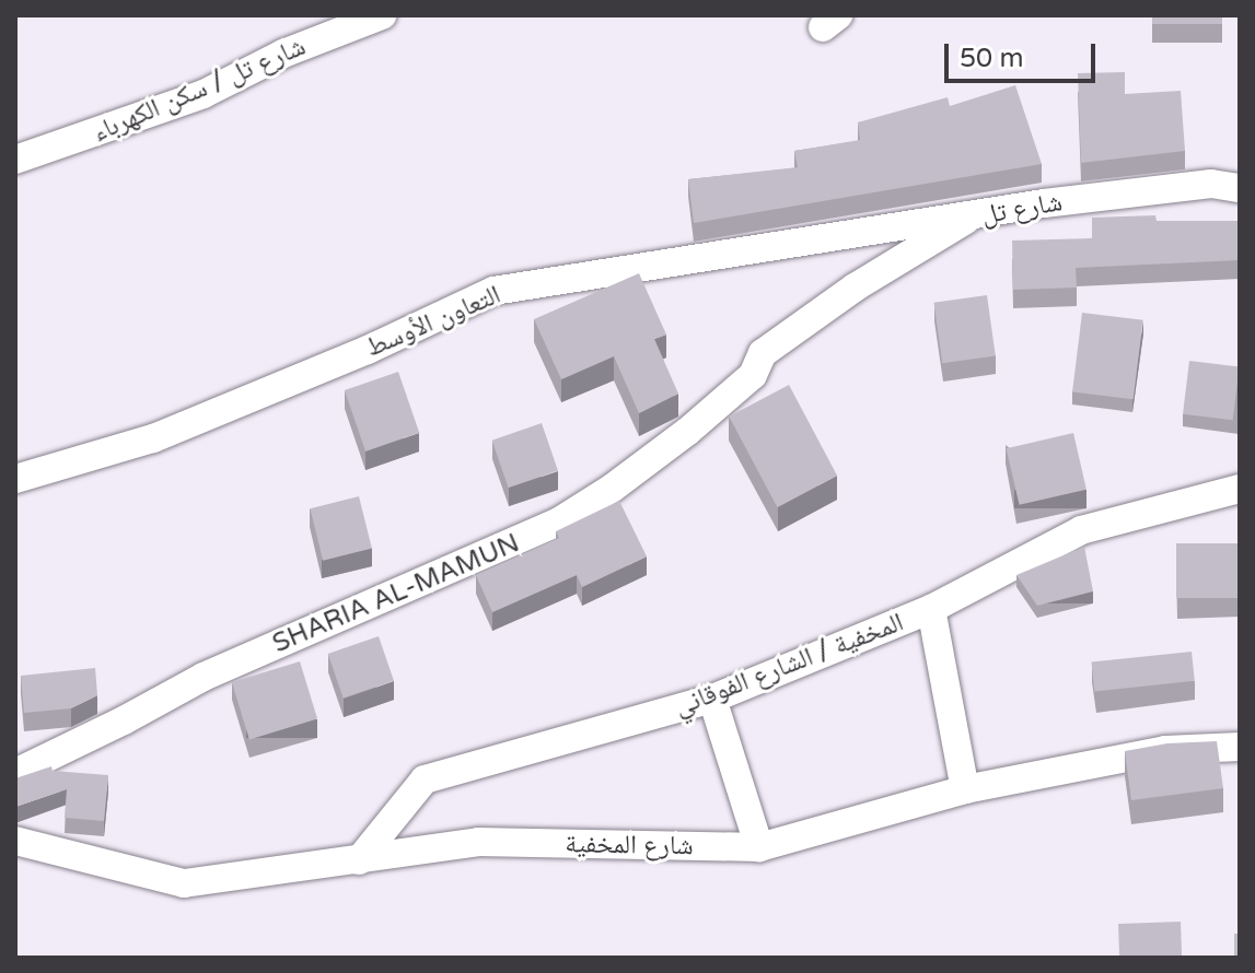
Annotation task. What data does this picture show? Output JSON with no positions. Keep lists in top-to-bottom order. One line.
{"streets":{"street":["شارع تل / سكن الكهرباء","شارع تل","التعاون الأوسط","SHARIA AL-MAMUN","المخفية / الشارع الفوقاني","شارع المخفية"]},"crossings":[["شارع تل","التعاون الأوسط"],["شارع تل","SHARIA AL-MAMUN"],["المخفية / الشارع الفوقاني","شارع المخفية"]],"scale_bar":"50 m"}
